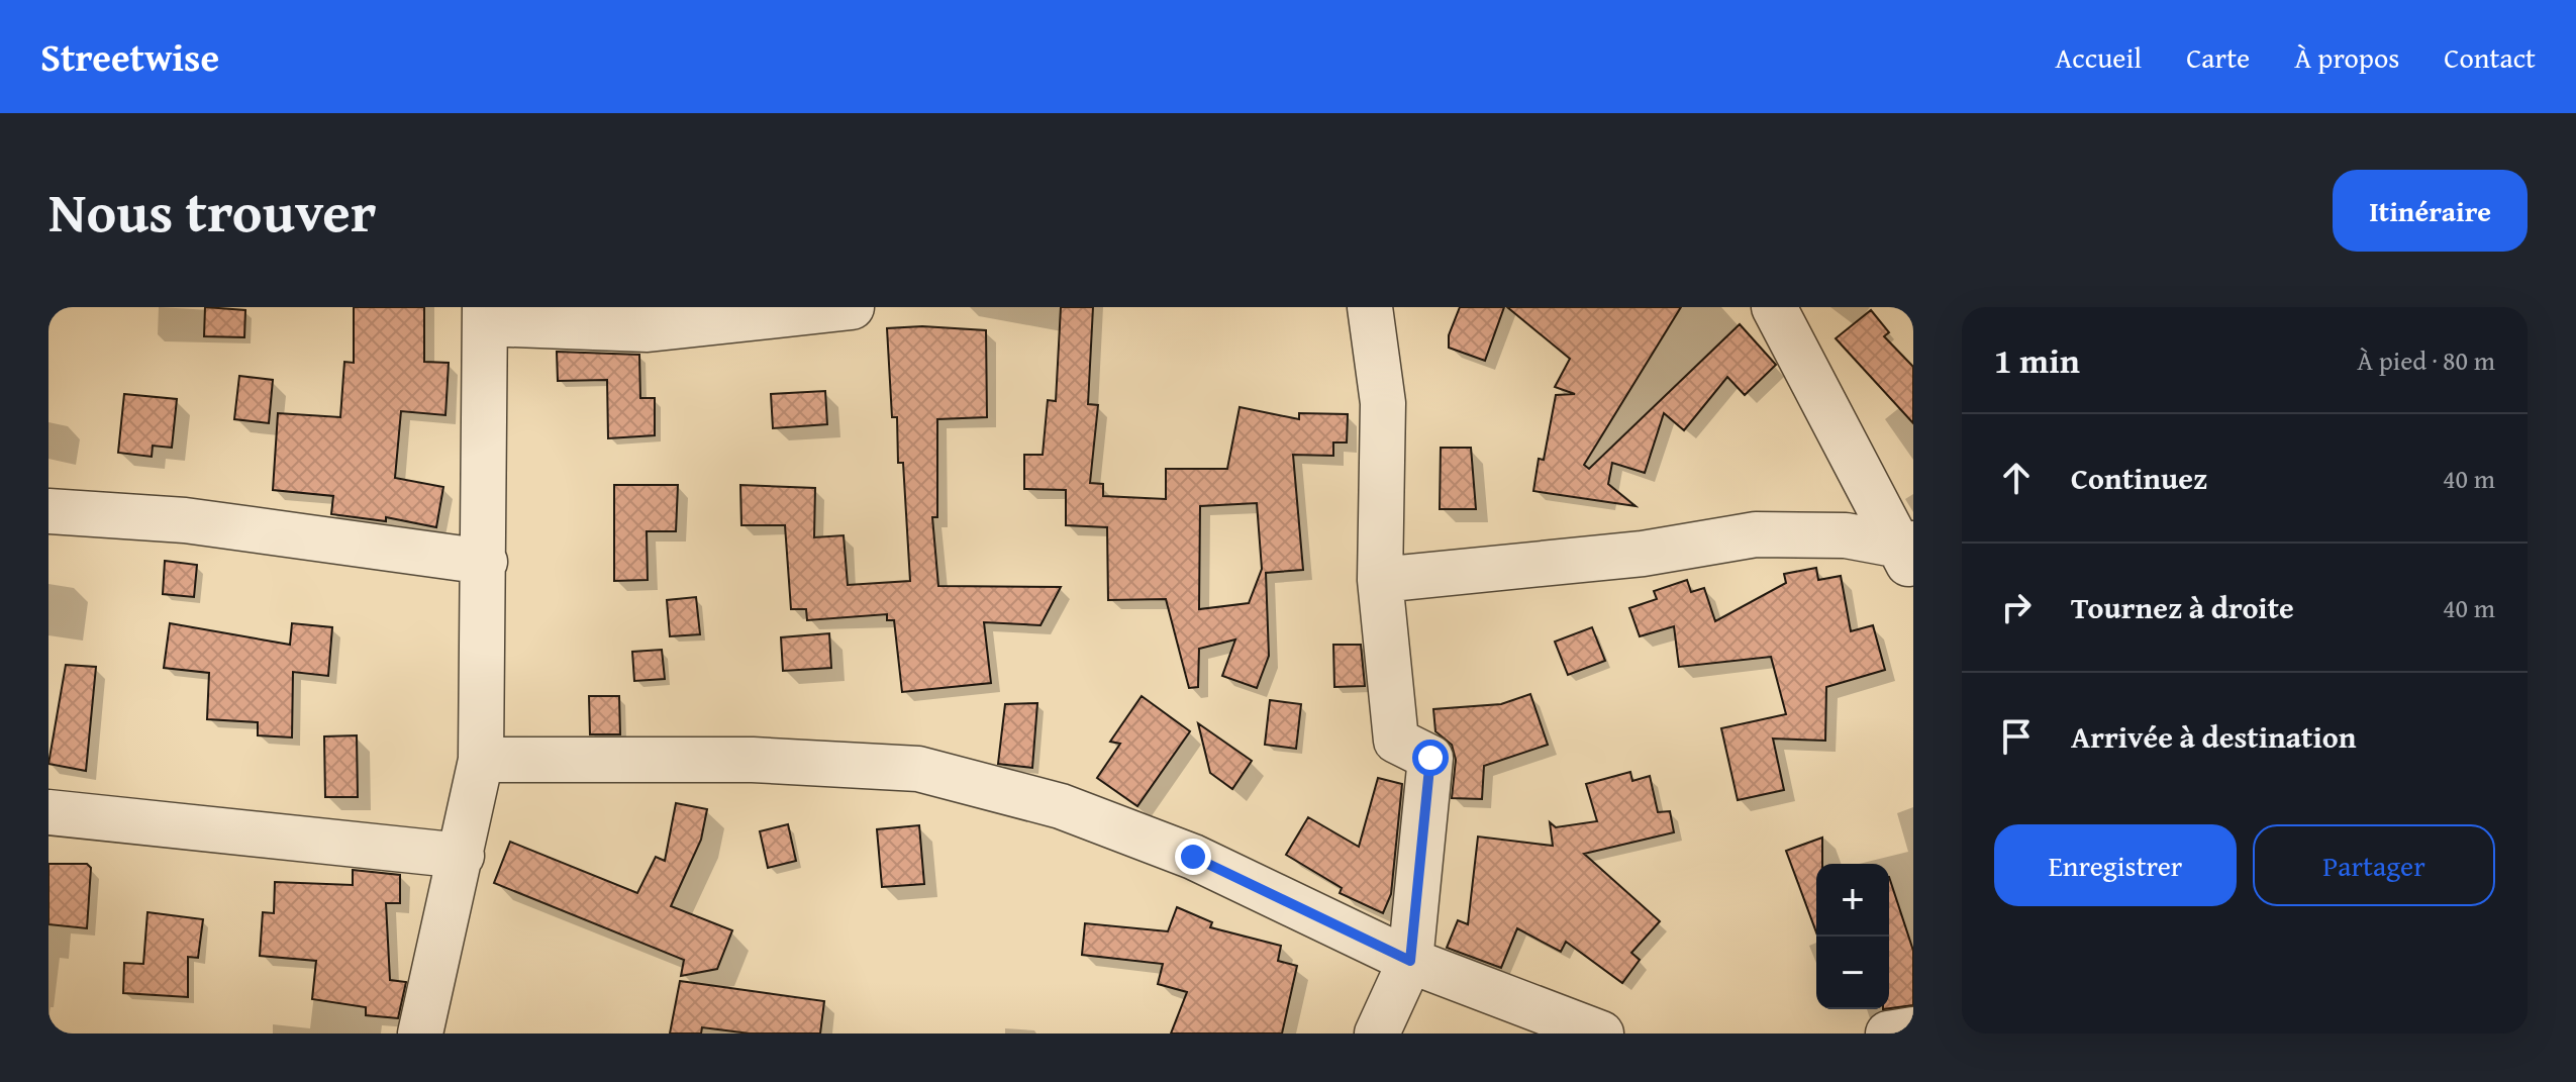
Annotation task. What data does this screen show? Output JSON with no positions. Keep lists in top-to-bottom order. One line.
{"page":{"header":"Streetwise","nav":["Accueil","Carte","À propos","Contact"],"title":"Nous trouver","buttons":["Itinéraire",["Enregistrer","Partager"]],"heading":["1 min","À pied · 80 m"],"list":[["Continuez","40 m"],["Tournez à droite","40 m"],"Arrivée à destination"],"map_buttons":["+","−"]}}
